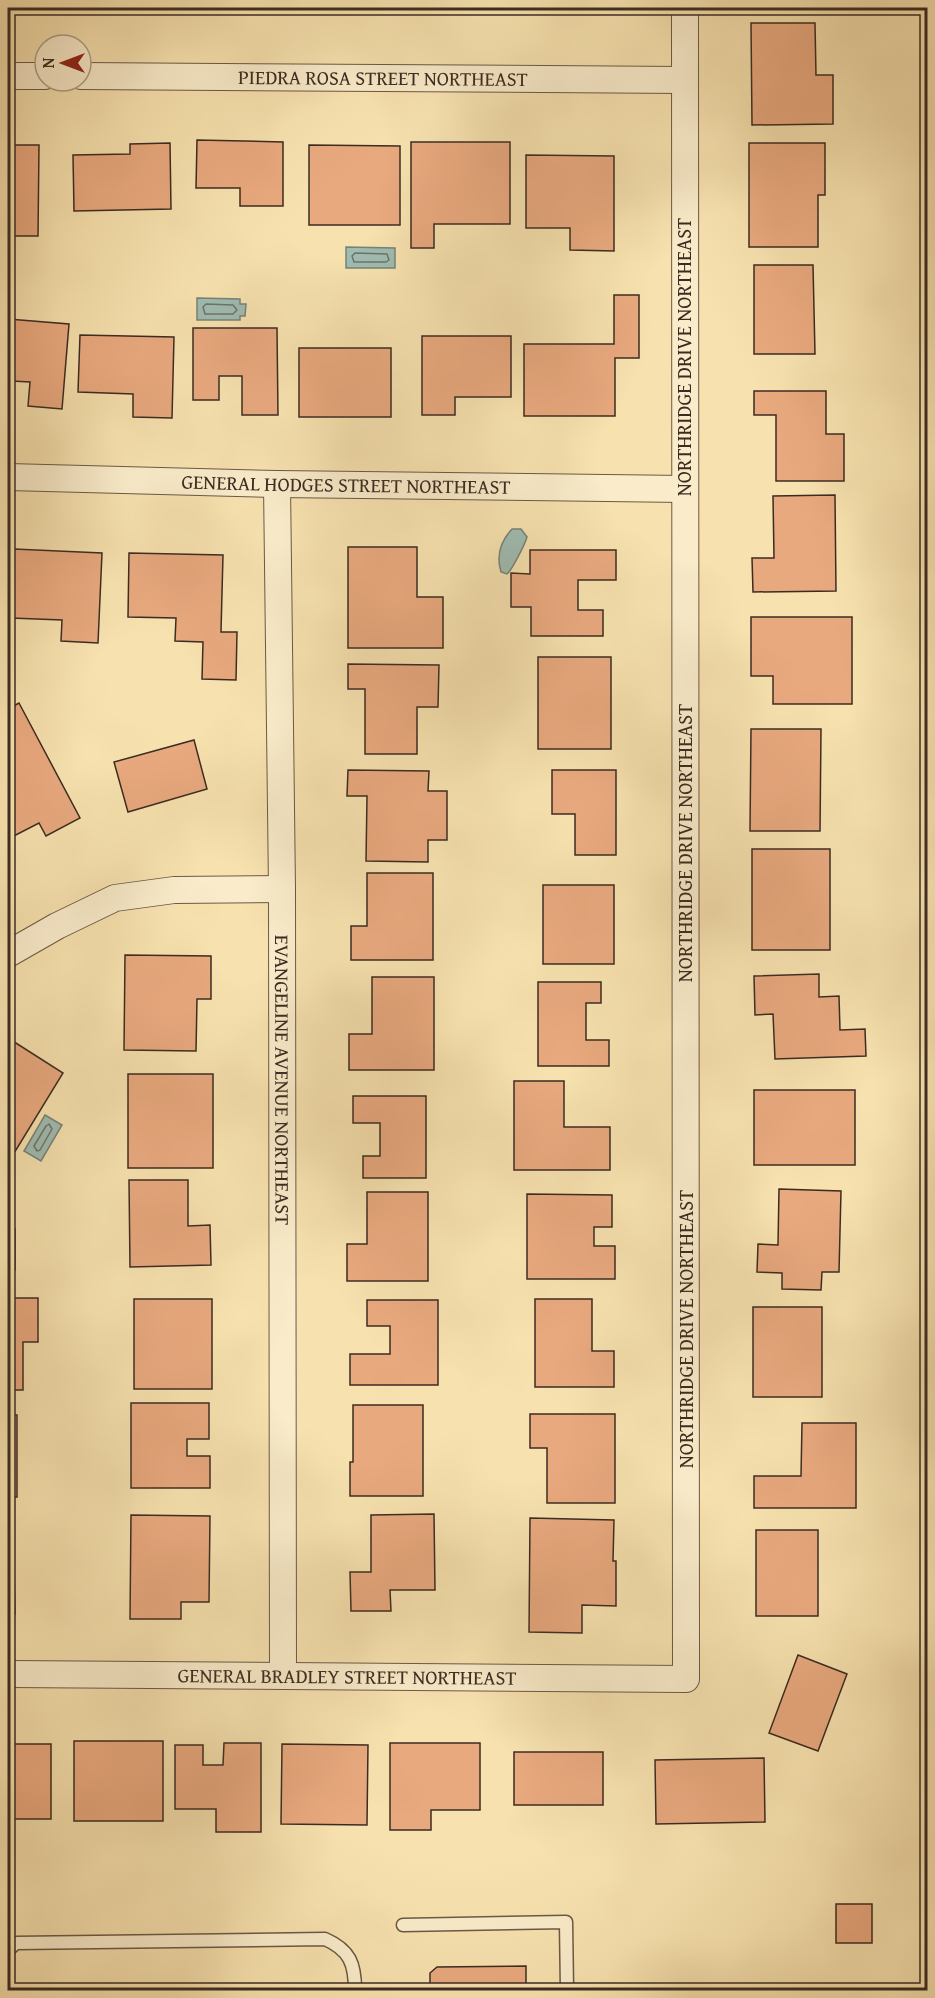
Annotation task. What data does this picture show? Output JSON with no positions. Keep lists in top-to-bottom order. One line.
{"streets":{"street":["PIEDRA ROSA STREET NORTHEAST","NORTHRIDGE DRIVE NORTHEAST","GENERAL HODGES STREET NORTHEAST","EVANGELINE AVENUE NORTHEAST","GENERAL BRADLEY STREET NORTHEAST"]},"crossings":[["PIEDRA ROSA STREET NORTHEAST","NORTHRIDGE DRIVE NORTHEAST"],["NORTHRIDGE DRIVE NORTHEAST","GENERAL HODGES STREET NORTHEAST"],["NORTHRIDGE DRIVE NORTHEAST","GENERAL BRADLEY STREET NORTHEAST"],["GENERAL HODGES STREET NORTHEAST","EVANGELINE AVENUE NORTHEAST"],["EVANGELINE AVENUE NORTHEAST","GENERAL BRADLEY STREET NORTHEAST"]],"north":"left"}
